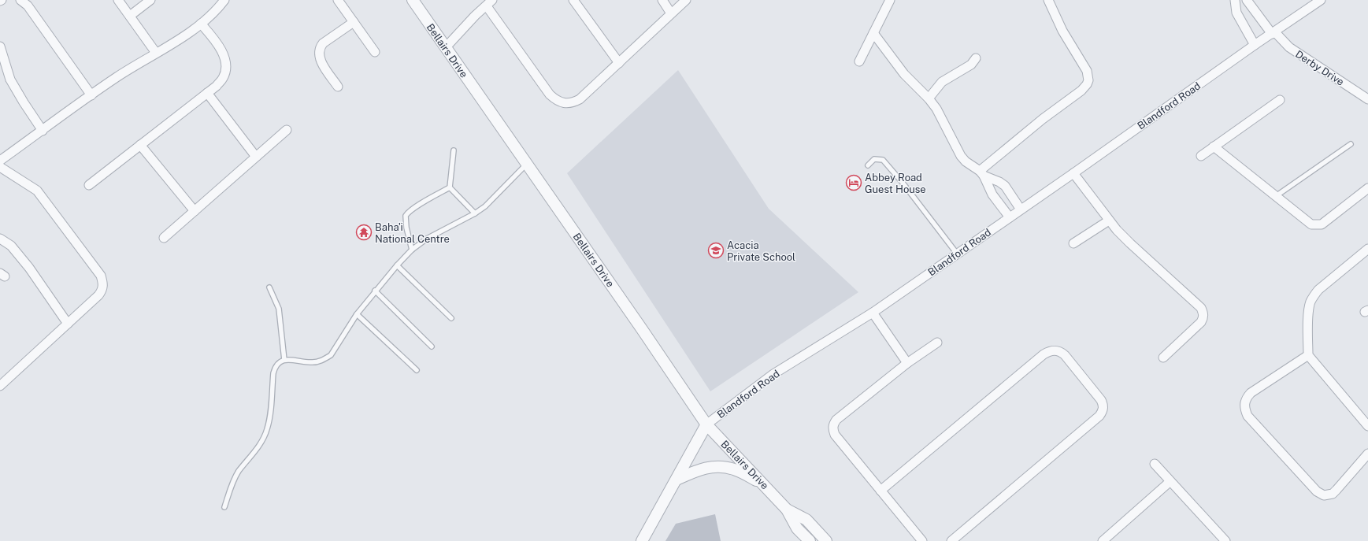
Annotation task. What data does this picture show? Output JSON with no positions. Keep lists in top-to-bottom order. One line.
{"streets":{"street":["Bellairs Drive","Derby Drive","Blandford Road"]},"crossings":[["Bellairs Drive","Blandford Road"],["Derby Drive","Blandford Road"]],"places":{"hotel":["Abbey Road Guest House"],"temple":["Baha'i National Centre"],"school or university":["Acacia Private School"]}}
